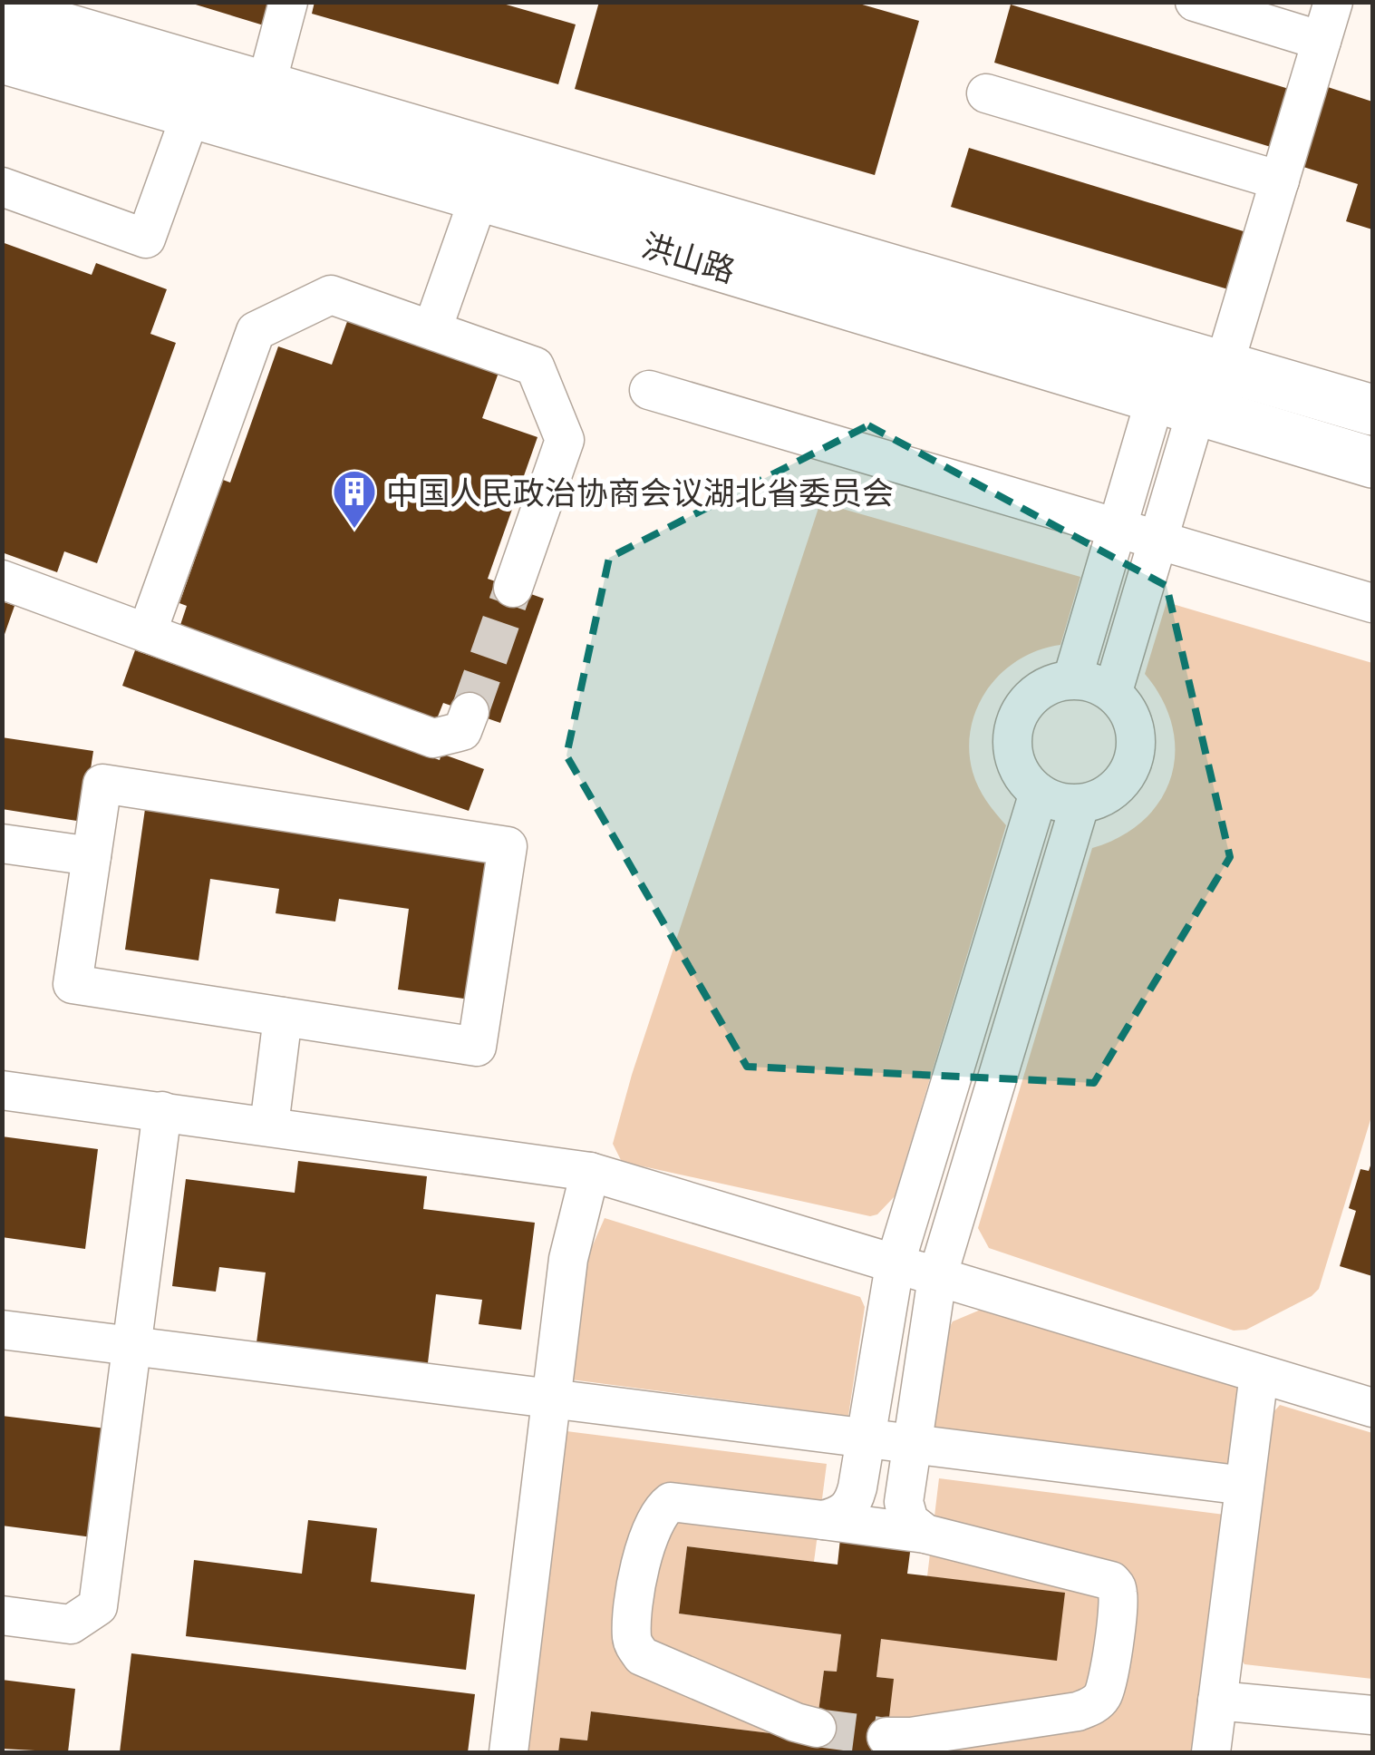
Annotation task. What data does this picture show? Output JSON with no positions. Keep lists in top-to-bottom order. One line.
{"streets":{"main road":["洪山路"]},"places":{"building":["中国人民政治协商会议湖北省委员会"]}}
